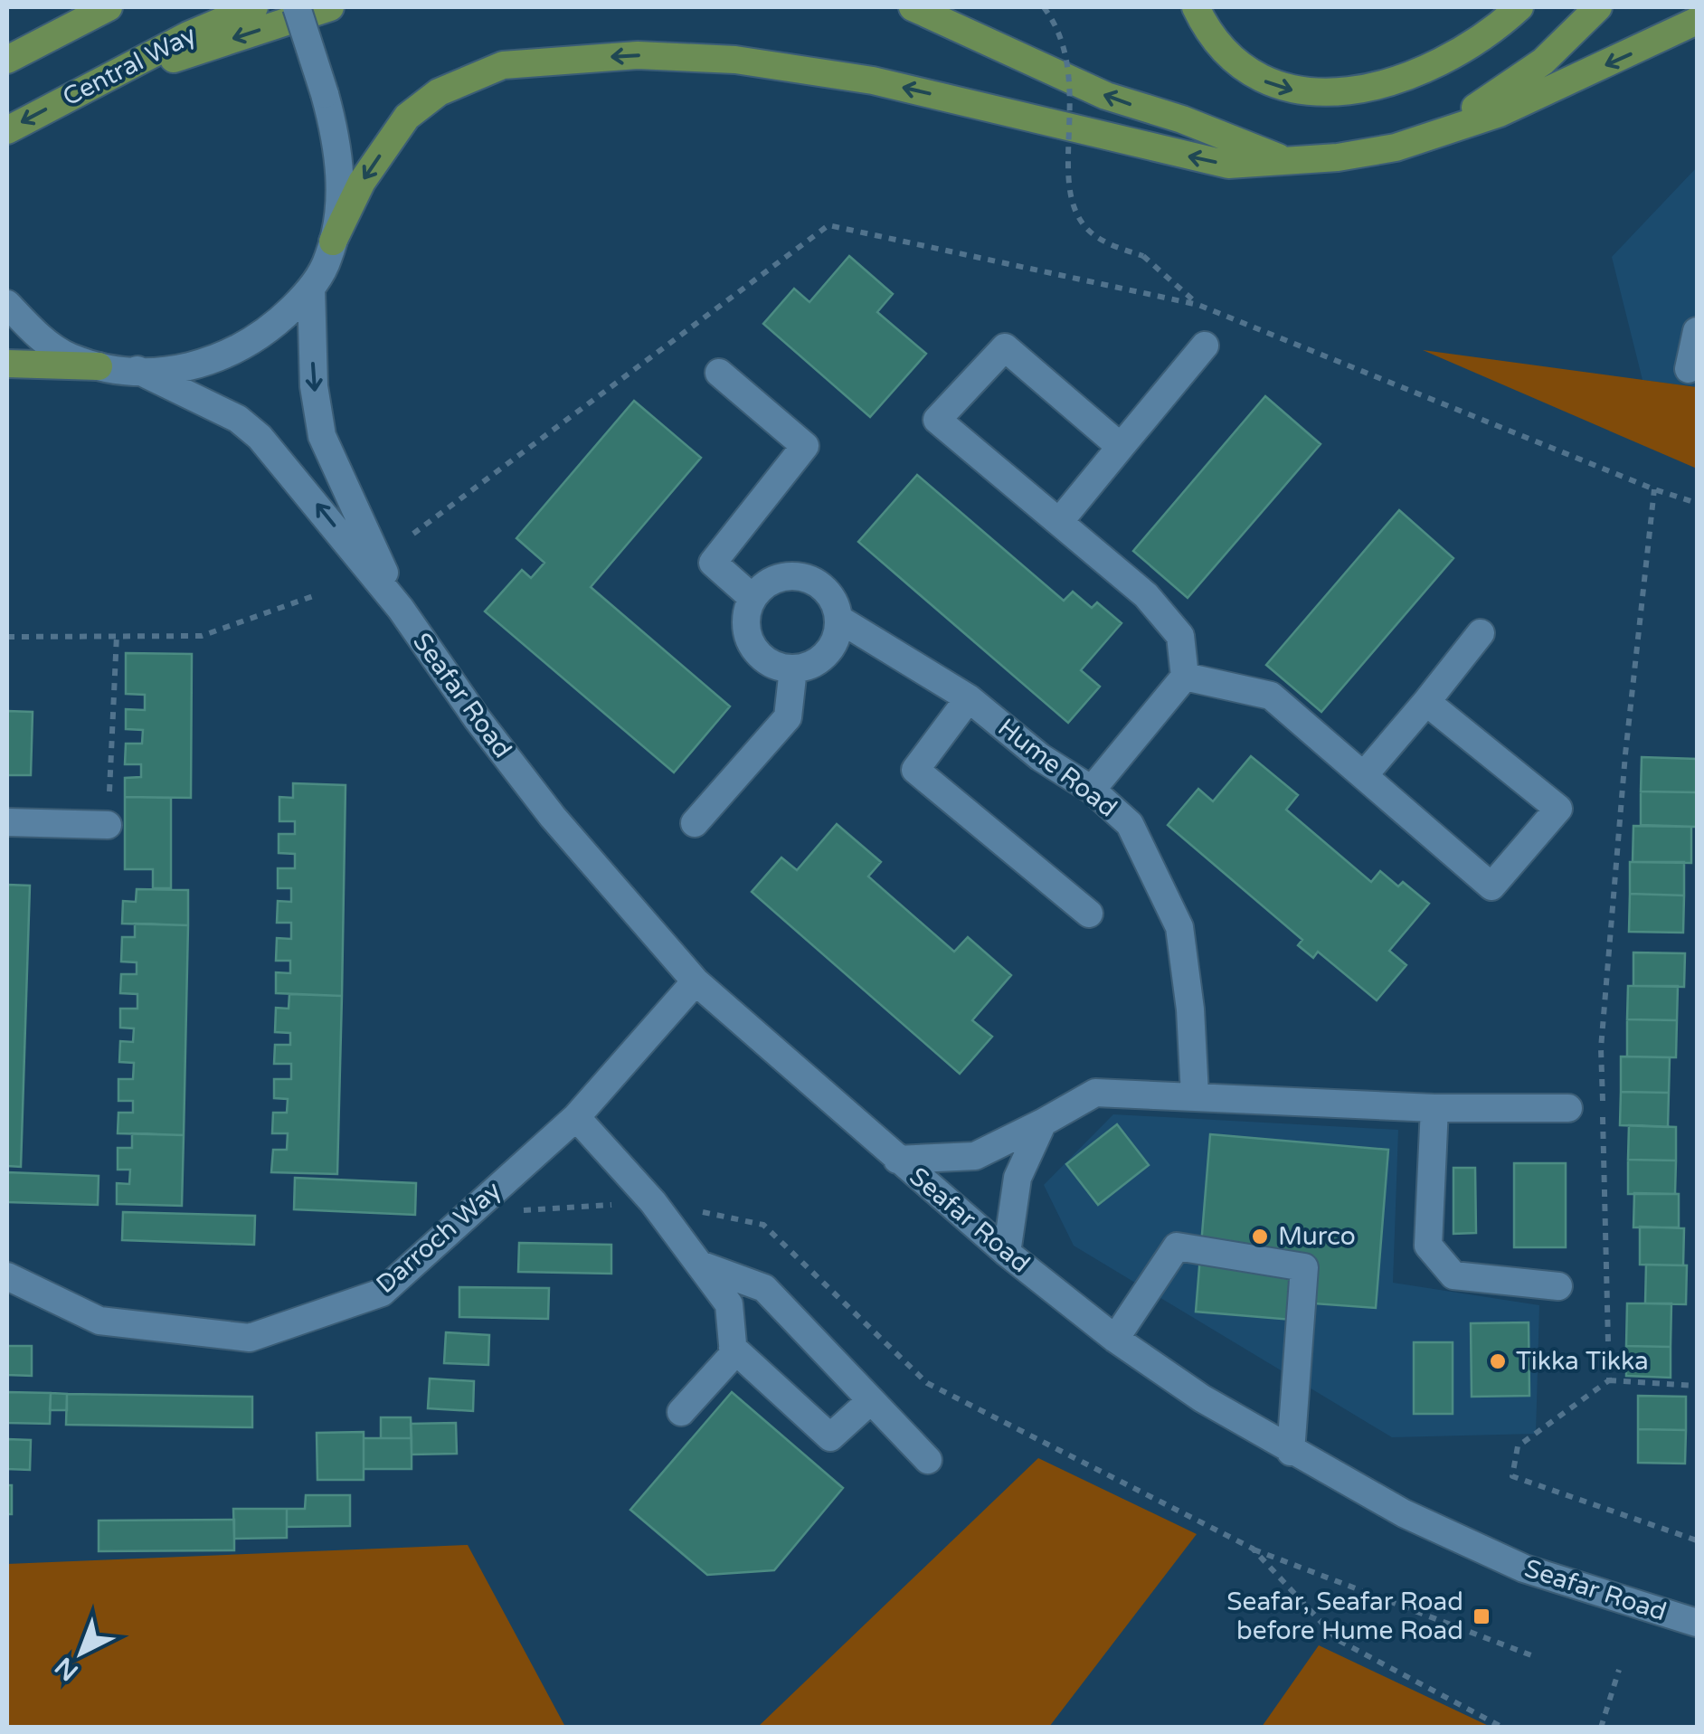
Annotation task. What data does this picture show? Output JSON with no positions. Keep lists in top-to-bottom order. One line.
{"streets":{"main road":["Central Way"],"street":["Seafar Road","Hume Road","Darroch Way"]},"crossings":[["Seafar Road","Darroch Way"]],"places":{"other":["Murco","Tikka Tikka"],"transit":["Seafar, Seafar Road before Hume Road"]},"north":"bottom left"}
